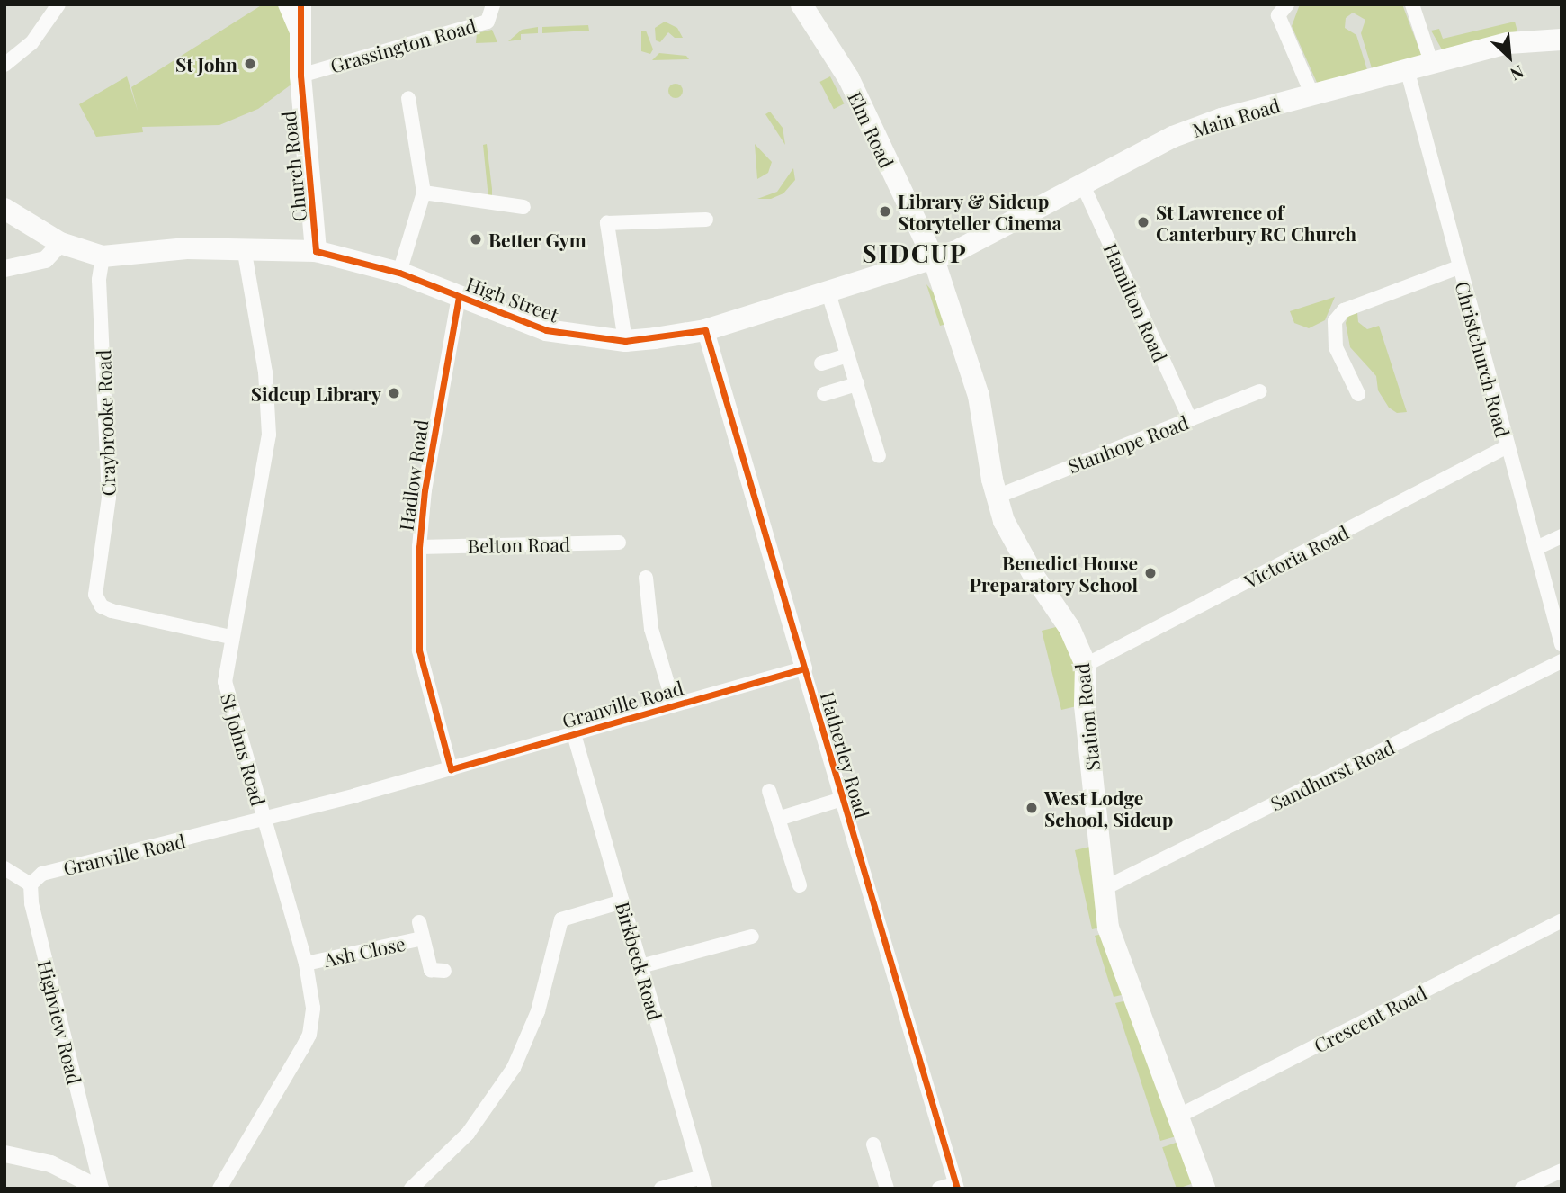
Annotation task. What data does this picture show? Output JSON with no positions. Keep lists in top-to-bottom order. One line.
{"streets":{"main road":["Main Road","Elm Road","Church Road","High Street","Station Road"],"street":["Grassington Road","Hamilton Road","Christchurch Road","Craybrooke Road","Stanhope Road","Hadlow Road","Belton Road","Victoria Road","Granville Road","St Johns Road","Hatherley Road","Sandhurst Road","Ash Close","Birkbeck Road","Crescent Road","Highview Road"]},"crossings":[["Grassington Road","Church Road"],["Main Road","Elm Road"],["Main Road","High Street"],["Main Road","Hamilton Road"],["Main Road","Christchurch Road"],["Main Road","Station Road"],["Elm Road","High Street"],["Elm Road","Station Road"],["Church Road","High Street"],["High Street","Craybrooke Road"],["High Street","Hadlow Road"],["High Street","Station Road"],["High Street","St Johns Road"],["High Street","Hatherley Road"],["Hamilton Road","Stanhope Road"],["Christchurch Road","Victoria Road"],["Craybrooke Road","St Johns Road"],["Stanhope Road","Station Road"],["Hadlow Road","Belton Road"],["Hadlow Road","Granville Road"],["Victoria Road","Station Road"],["Granville Road","St Johns Road"],["Granville Road","Hatherley Road"],["Granville Road","Birkbeck Road"],["Granville Road","Highview Road"],["Station Road","Sandhurst Road"],["Station Road","Crescent Road"],["St Johns Road","Ash Close"]],"districts":["SIDCUP"],"places":["St John","Library & Sidcup Storyteller Cinema","St Lawrence of Canterbury RC Church","Better Gym","Sidcup Library","Benedict House Preparatory School","West Lodge School, Sidcup"],"north":"bottom right"}
